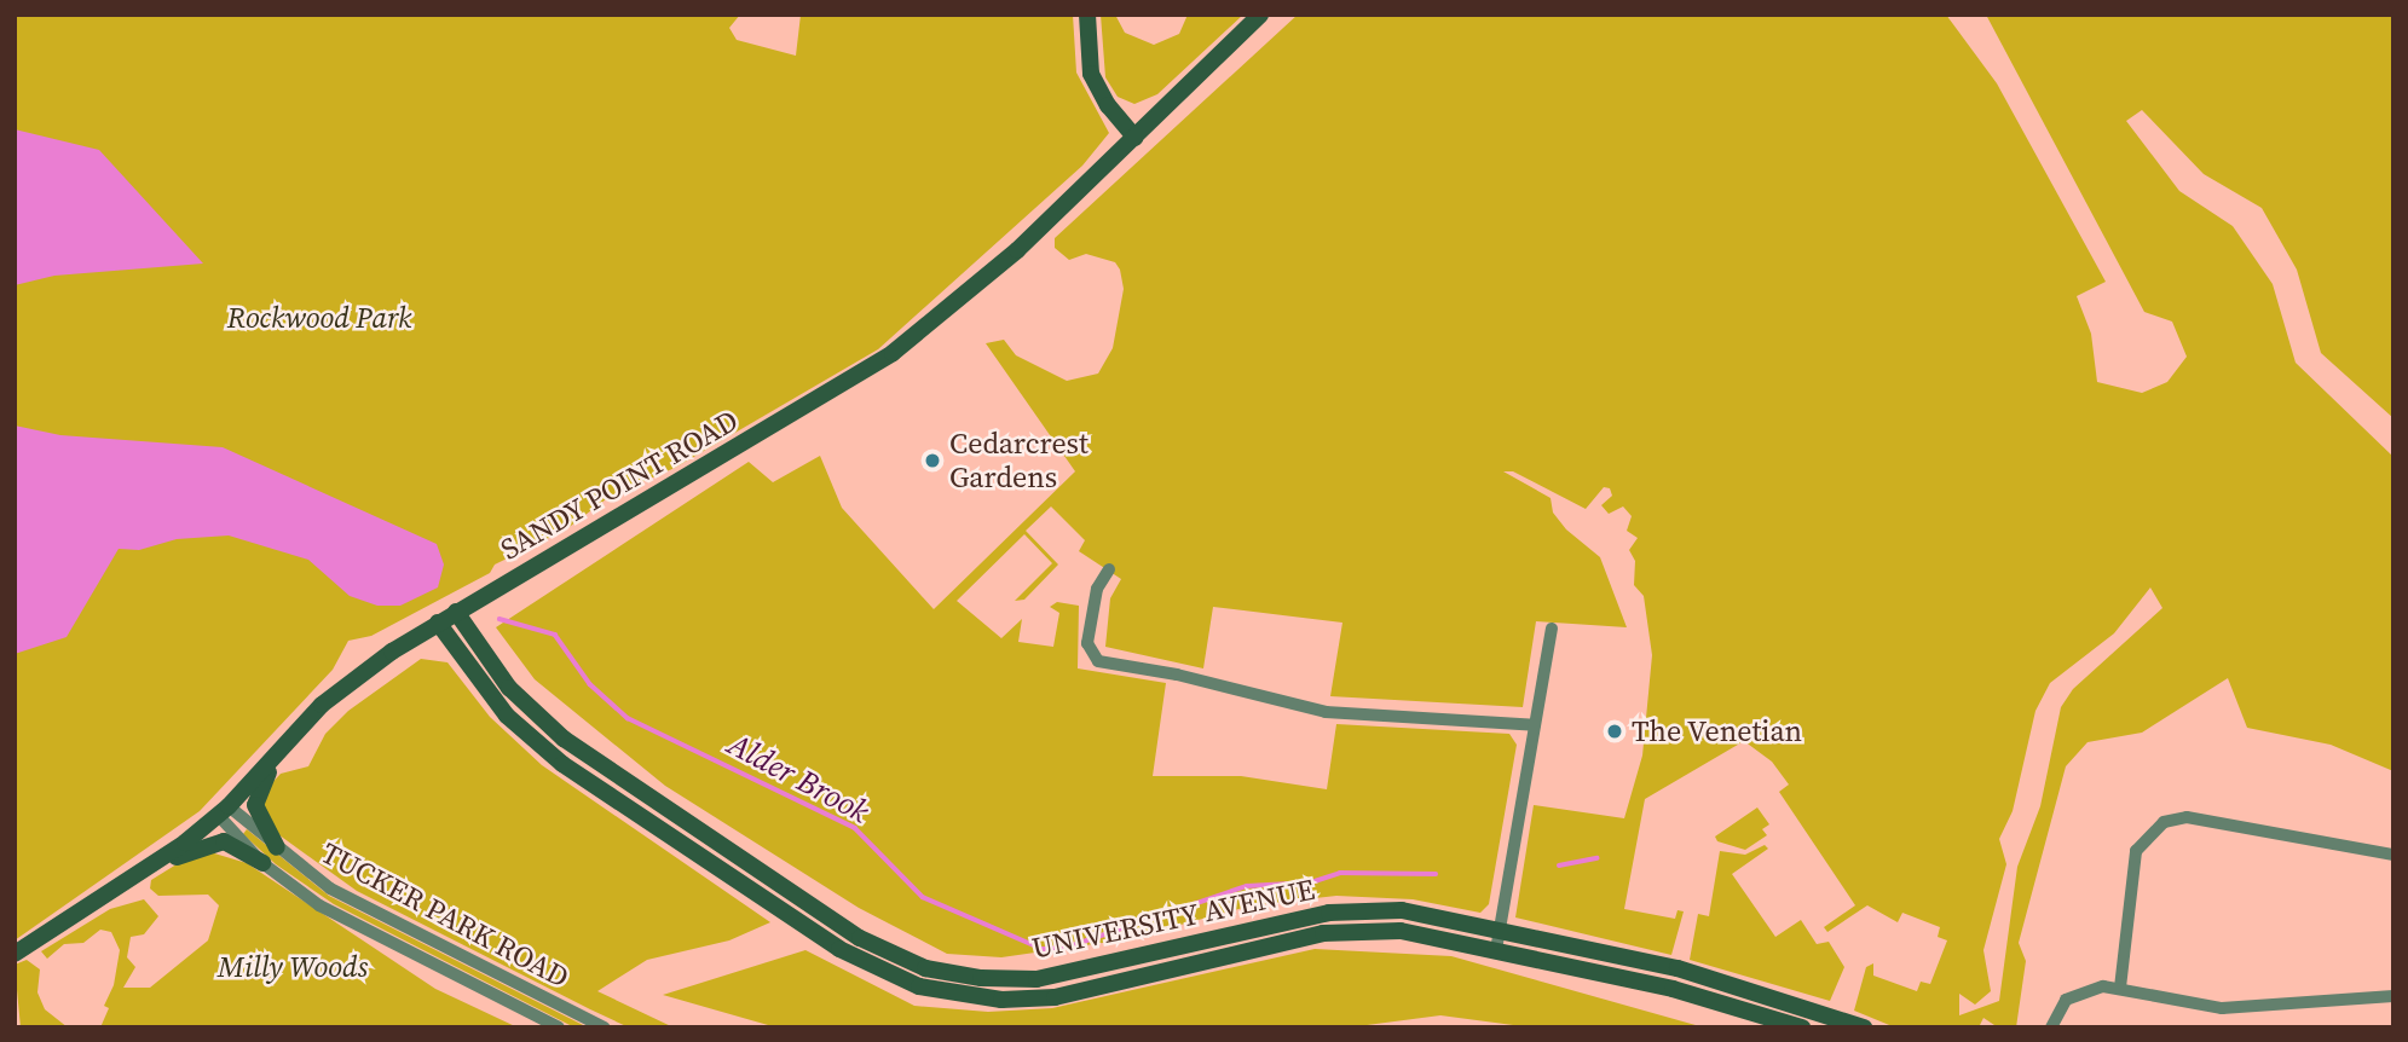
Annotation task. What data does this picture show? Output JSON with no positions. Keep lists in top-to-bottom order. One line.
{"streets":{"main road":["SANDY POINT ROAD","UNIVERSITY AVENUE"],"street":["TUCKER PARK ROAD"]},"crossings":[["SANDY POINT ROAD","TUCKER PARK ROAD"],["SANDY POINT ROAD","UNIVERSITY AVENUE"]],"water":["Alder Brook"],"parks":["Rockwood Park","Milly Woods"],"places":["Cedarcrest Gardens","The Venetian"]}
